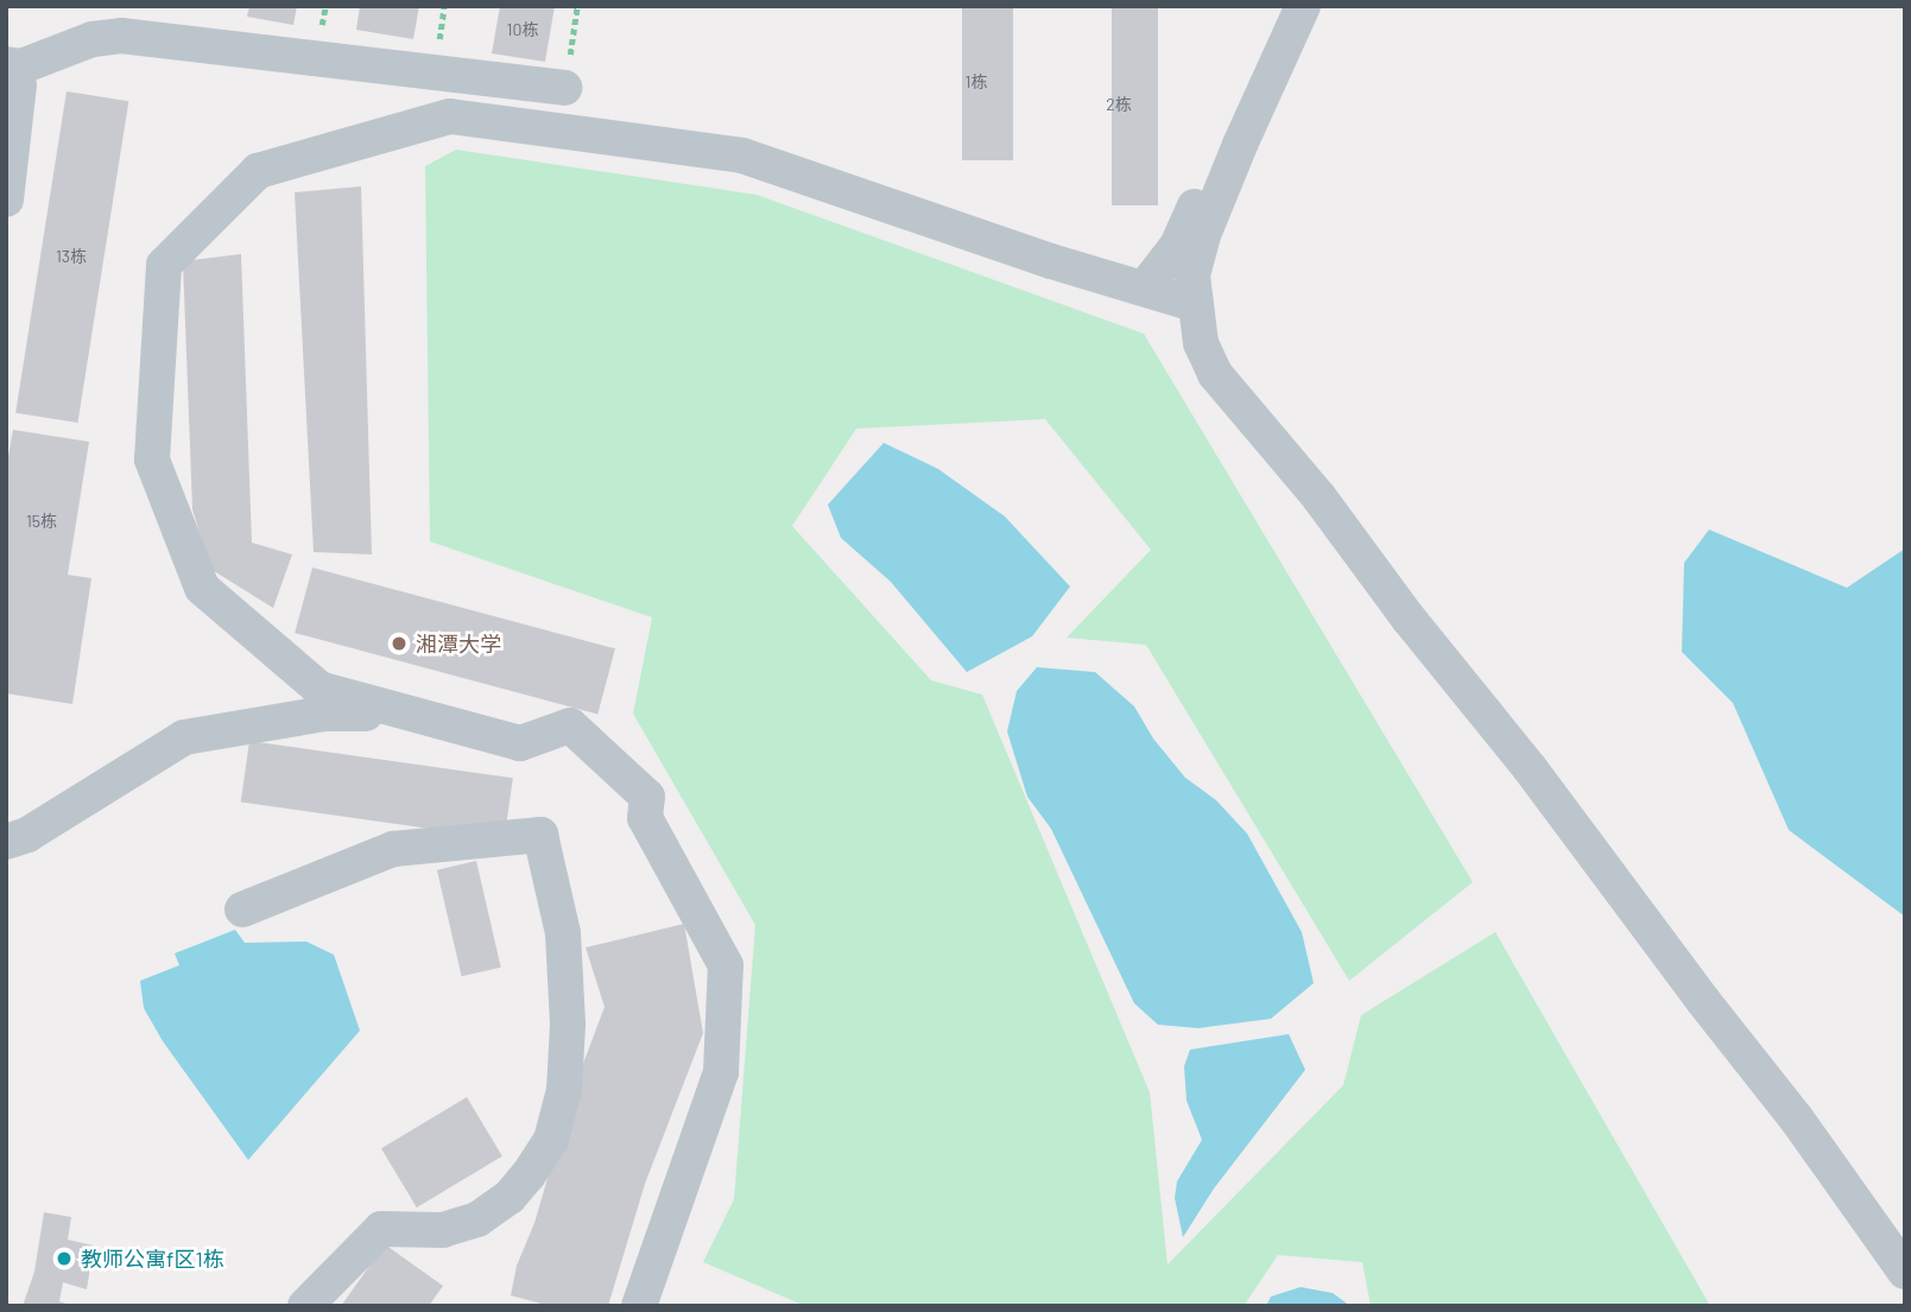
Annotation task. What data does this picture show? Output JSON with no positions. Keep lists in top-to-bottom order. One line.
{"places":["湘潭大学","教师公寓f区1栋"],"house_numbers":["10栋","1栋","2栋","13栋","15栋"]}
